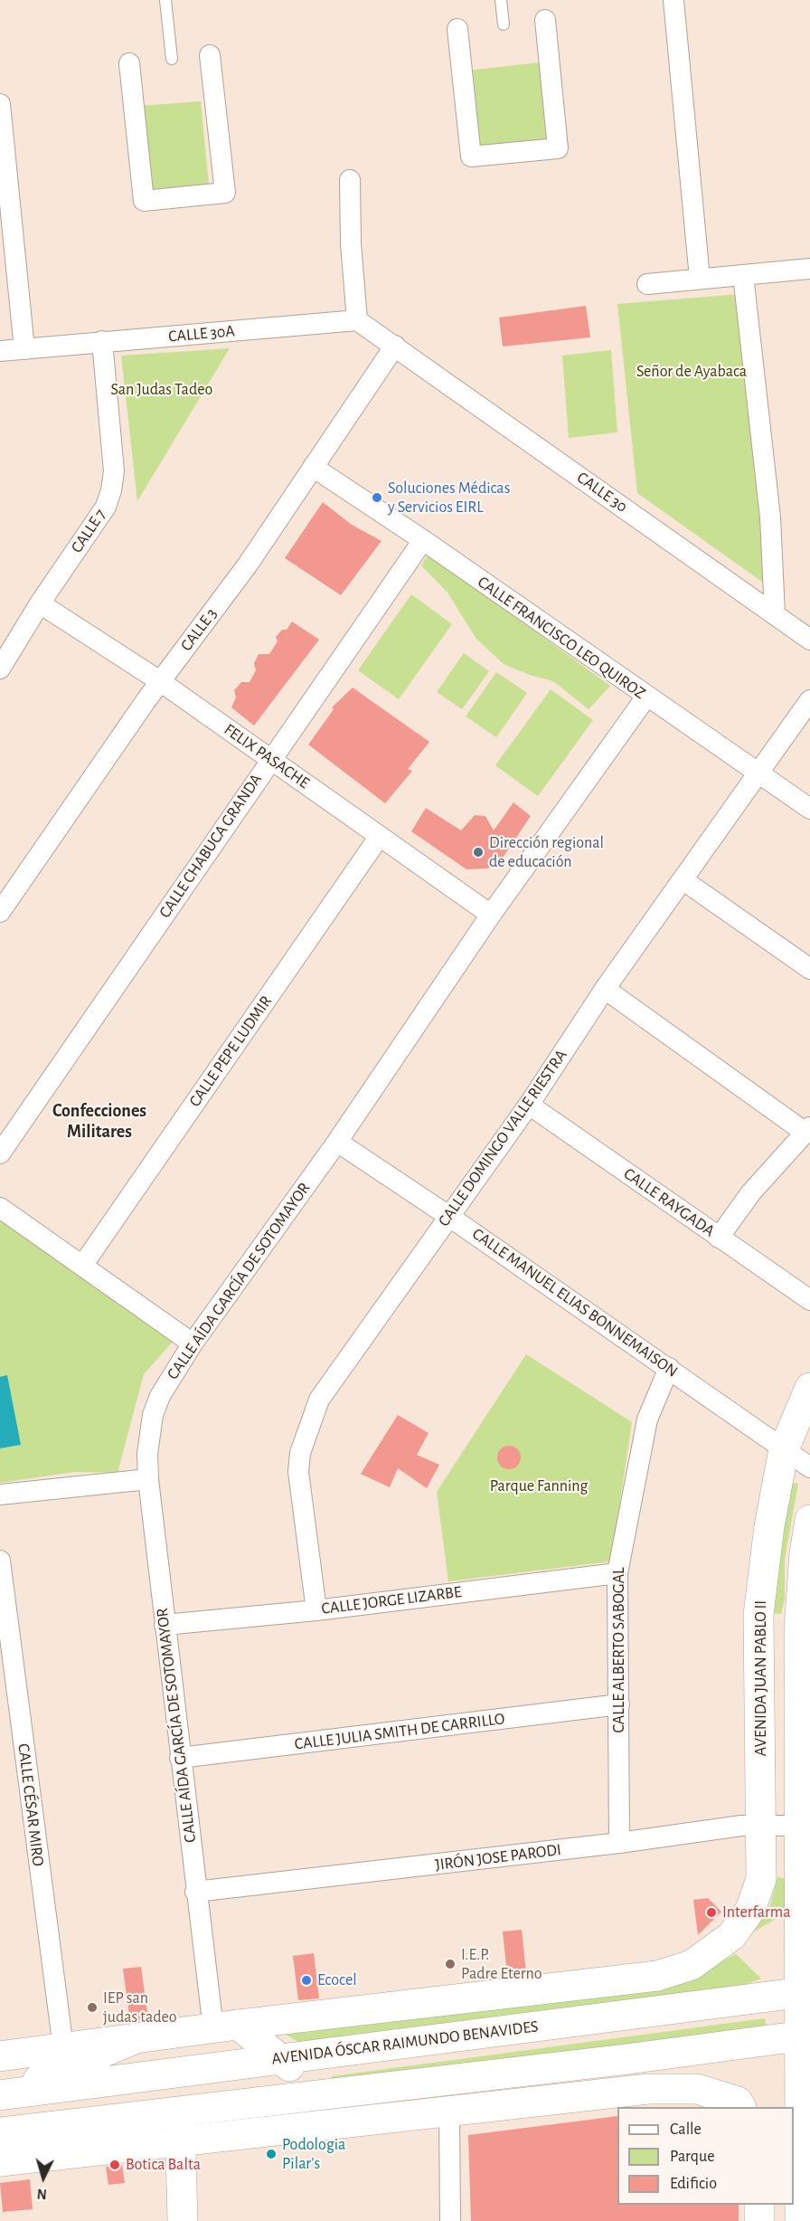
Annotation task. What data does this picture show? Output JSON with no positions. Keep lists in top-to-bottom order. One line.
{"streets":{"main road":["AVENIDA JUAN PABLO II","AVENIDA ÓSCAR RAIMUNDO BENAVIDES"],"street":["CALLE 30A","CALLE 30","CALLE 7","CALLE 3","CALLE FRANCISCO LEO QUIROZ","FELIX PASACHE","CALLE CHABUCA GRANDA","CALLE PEPE LUDMIR","CALLE DOMINGO VALLE RIESTRA","CALLE RAYGADA","CALLE AÍDA GARCÍA DE SOTOMAYOR","CALLE MANUEL ELIAS BONNEMAISON","CALLE JORGE LIZARBE","CALLE ALBERTO SABOGAL","CALLE JULIA SMITH DE CARRILLO","CALLE CÉSAR MIRO","JIRÓN JOSE PARODI"]},"crossings":[["CALLE 30A","CALLE 7"],["CALLE 30","CALLE 3"],["CALLE 7","FELIX PASACHE"],["CALLE 3","CALLE FRANCISCO LEO QUIROZ"],["CALLE 3","FELIX PASACHE"],["CALLE FRANCISCO LEO QUIROZ","CALLE CHABUCA GRANDA"],["CALLE FRANCISCO LEO QUIROZ","CALLE DOMINGO VALLE RIESTRA"],["CALLE FRANCISCO LEO QUIROZ","CALLE AÍDA GARCÍA DE SOTOMAYOR"],["FELIX PASACHE","CALLE CHABUCA GRANDA"],["FELIX PASACHE","CALLE PEPE LUDMIR"],["FELIX PASACHE","CALLE AÍDA GARCÍA DE SOTOMAYOR"],["CALLE DOMINGO VALLE RIESTRA","CALLE RAYGADA"],["CALLE DOMINGO VALLE RIESTRA","CALLE MANUEL ELIAS BONNEMAISON"],["CALLE DOMINGO VALLE RIESTRA","CALLE JORGE LIZARBE"],["CALLE AÍDA GARCÍA DE SOTOMAYOR","CALLE MANUEL ELIAS BONNEMAISON"],["CALLE AÍDA GARCÍA DE SOTOMAYOR","CALLE JORGE LIZARBE"],["CALLE AÍDA GARCÍA DE SOTOMAYOR","AVENIDA JUAN PABLO II"],["CALLE AÍDA GARCÍA DE SOTOMAYOR","CALLE JULIA SMITH DE CARRILLO"],["CALLE AÍDA GARCÍA DE SOTOMAYOR","JIRÓN JOSE PARODI"],["CALLE MANUEL ELIAS BONNEMAISON","CALLE ALBERTO SABOGAL"],["CALLE MANUEL ELIAS BONNEMAISON","AVENIDA JUAN PABLO II"],["CALLE JORGE LIZARBE","CALLE ALBERTO SABOGAL"],["CALLE ALBERTO SABOGAL","CALLE JULIA SMITH DE CARRILLO"],["CALLE ALBERTO SABOGAL","JIRÓN JOSE PARODI"],["AVENIDA JUAN PABLO II","JIRÓN JOSE PARODI"]],"districts":["Confecciones Militares"],"parks":["Señor de Ayabaca","San Judas Tadeo","Parque Fanning"],"places":["Soluciones Médicas y Servicios EIRL","Dirección regional de educación","Interfarma","I.E.P. Padre Eterno","Ecocel","IEP san judas tadeo","Podologia Pilar's","Botica Balta"],"legend":["Calle","Parque","Edificio"],"north":"bottom"}
